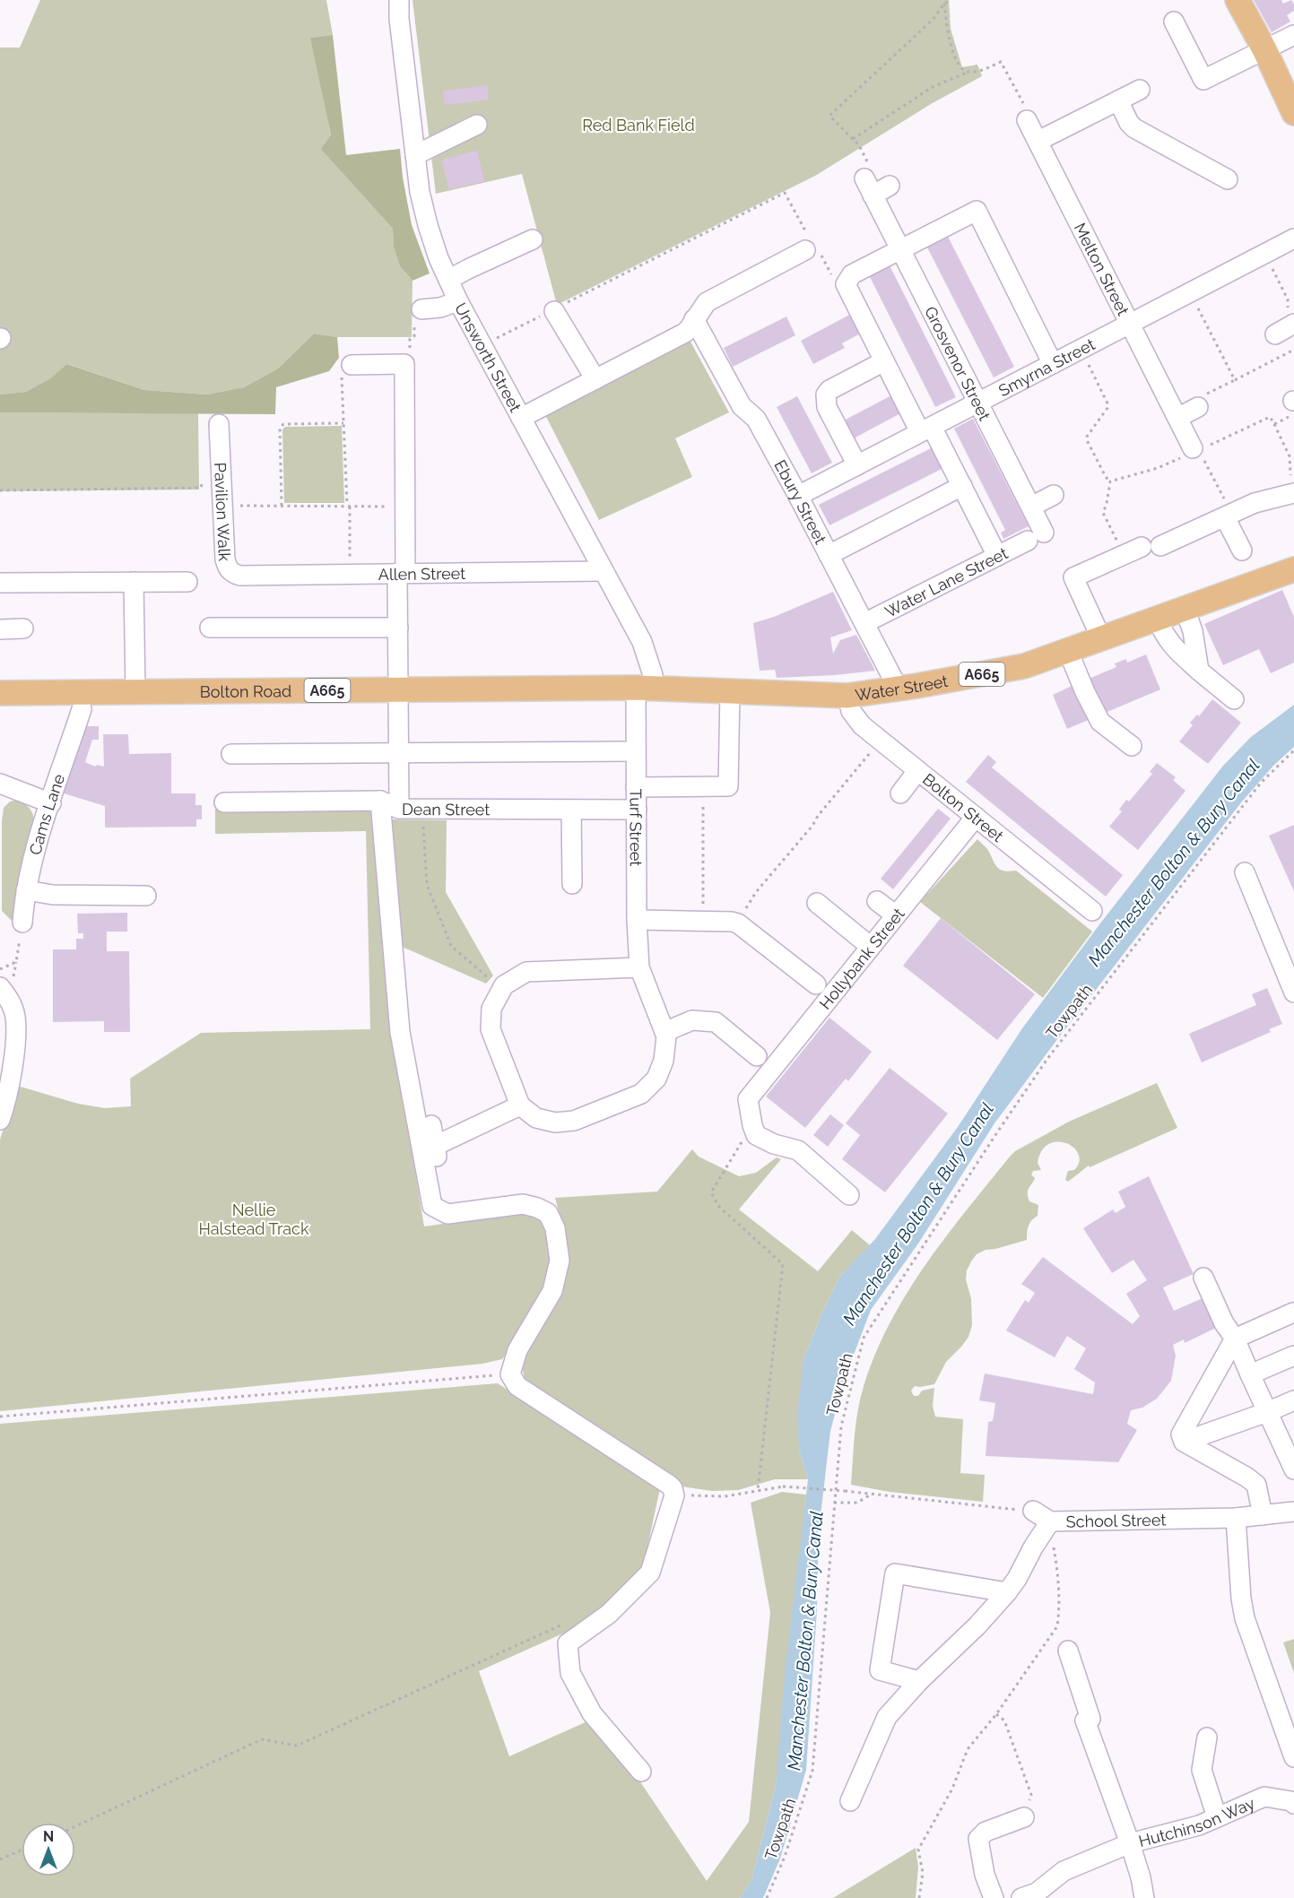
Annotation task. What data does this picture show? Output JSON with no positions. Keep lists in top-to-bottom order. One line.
{"streets":{"main road":["A665","Water Street","Bolton Road"],"street":["Melton Street","Unsworth Street","Grosvenor Street","Smyrna Street","Ebury Street","Pavilion Walk","Allen Street","Water Lane Street","Dean Street","Bolton Street","Cams Lane","Turf Street","Hollybank Street","School Street","Hutchinson Way"],"path":["Towpath"]},"crossings":[["Melton Street","Smyrna Street"],["Unsworth Street","Allen Street"],["Unsworth Street","Water Street"],["Unsworth Street","Bolton Road"],["Unsworth Street","Turf Street"],["Grosvenor Street","Smyrna Street"],["Grosvenor Street","Water Lane Street"],["Smyrna Street","Ebury Street"],["Ebury Street","Water Lane Street"],["Ebury Street","Water Street"],["Pavilion Walk","Allen Street"],["Water Street","Bolton Road"],["Water Street","Bolton Street"],["Water Street","Turf Street"],["Bolton Road","Turf Street"],["Dean Street","Turf Street"],["Bolton Street","Hollybank Street"]],"water":["Manchester Bolton & Bury Canal"],"parks":["Red Bank Field","Nellie Halstead Track"],"north":"top"}
